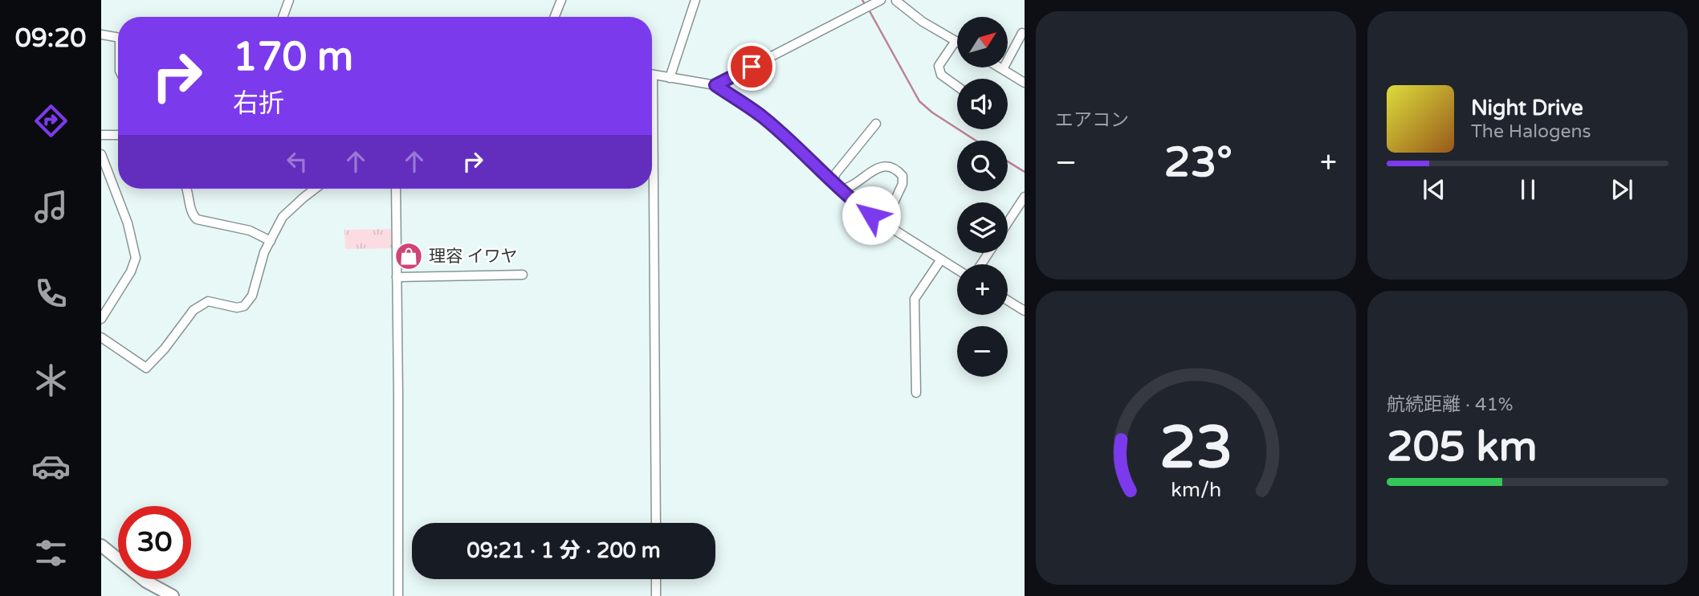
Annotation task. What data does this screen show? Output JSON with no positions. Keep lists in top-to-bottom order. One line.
{"places":{"shop":["理容 イワヤ"]},"north":"top right","page":{"tabs":"09:20","tile":["エアコン",["航続距離 · 41%","205 km"]],"map_buttons":["+","−"],"turn":["170 m","右折"],"song":["Night Drive","The Halogens"],"heat":["−","23°","+"],"limit":"30","trip":"09:21 · 1 分 · 200 m","gauge":["23","km/h"]}}
